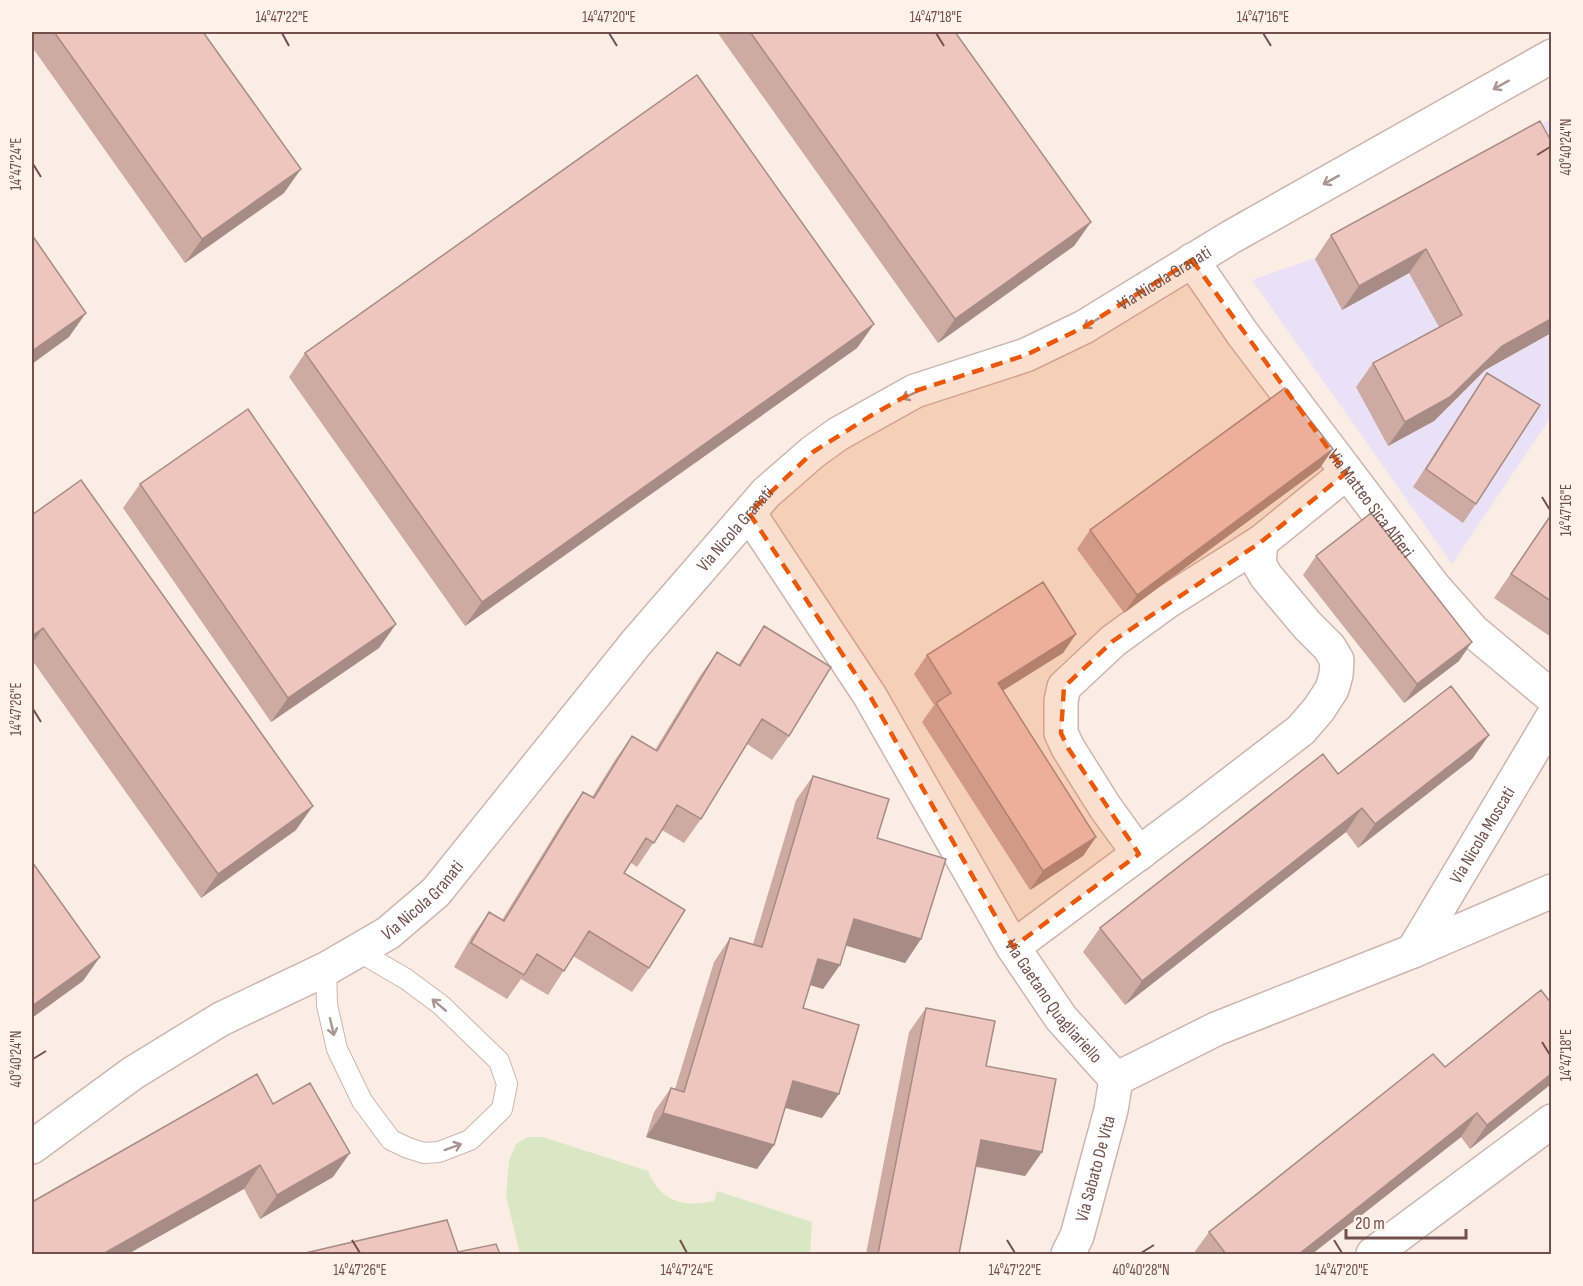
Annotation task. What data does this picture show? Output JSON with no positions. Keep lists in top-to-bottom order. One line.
{"streets":{"street":["Via Nicola Granati","Via Matteo Sica Alfieri","Via Nicola Moscati","Via Gaetano Quagliariello","Via Sabato De Vita"]},"crossings":[["Via Nicola Granati","Via Matteo Sica Alfieri"],["Via Nicola Granati","Via Gaetano Quagliariello"],["Via Nicola Moscati","Via Gaetano Quagliariello"],["Via Gaetano Quagliariello","Via Sabato De Vita"]],"one_way":["Via Nicola Granati"],"scale_bar":"20 m","coordinates":["14°47'22\"E","14°47'20\"E","14°47'18\"E","14°47'16\"E","40°40'24\"N","14°47'24\"E","14°47'26\"E","40°40'28\"N"]}
